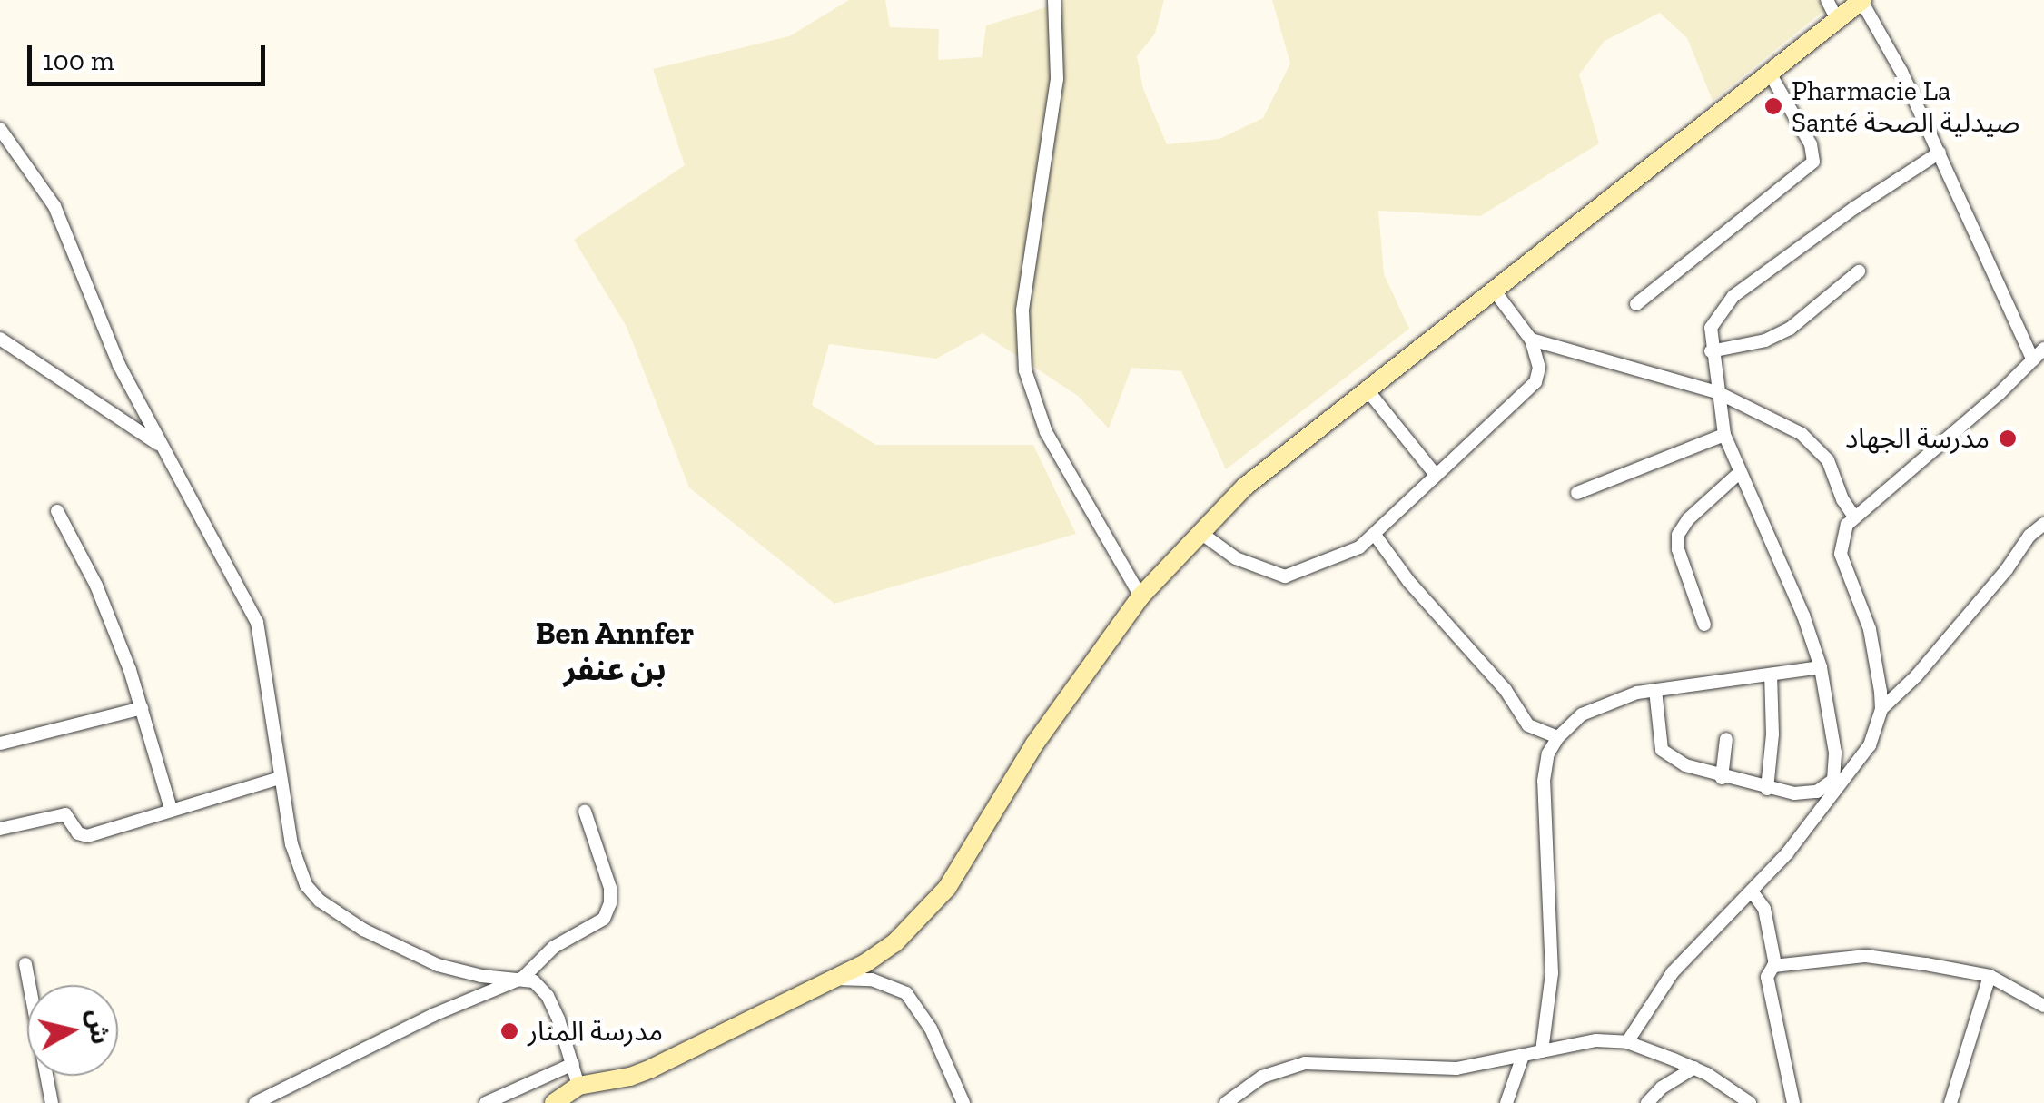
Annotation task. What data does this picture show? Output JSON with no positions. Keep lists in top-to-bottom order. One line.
{"districts":["Ben Annfer بن عنفر"],"places":["Pharmacie La Santé صيدلية الصحة","مدرسة الجهاد","مدرسة المنار"],"scale_bar":"100 m","north":"right"}
